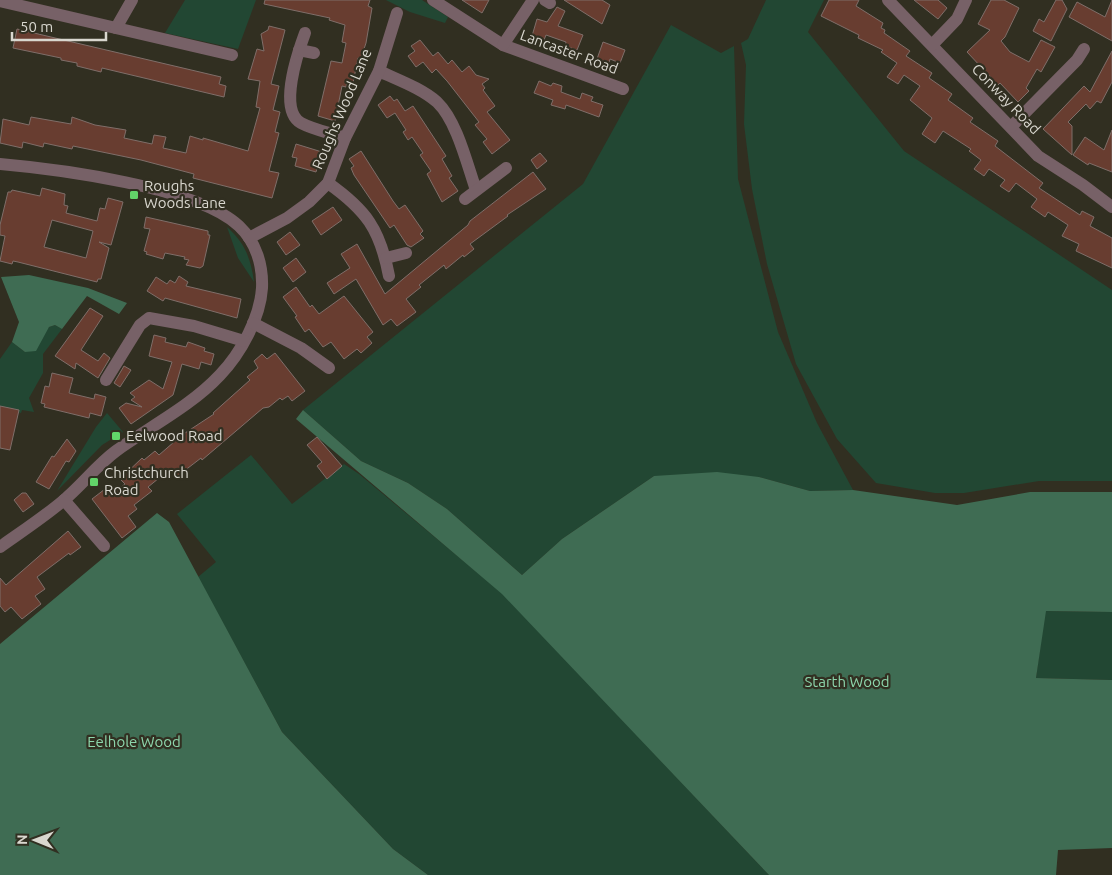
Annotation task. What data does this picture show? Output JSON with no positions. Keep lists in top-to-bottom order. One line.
{"streets":{"street":["Lancaster Road","Conway Road","Roughs Wood Lane"]},"parks":["Starth Wood","Eelhole Wood"],"places":{"transit":["Roughs Woods Lane","Eelwood Road","Christchurch Road"]},"scale_bar":"50 m","north":"left"}
